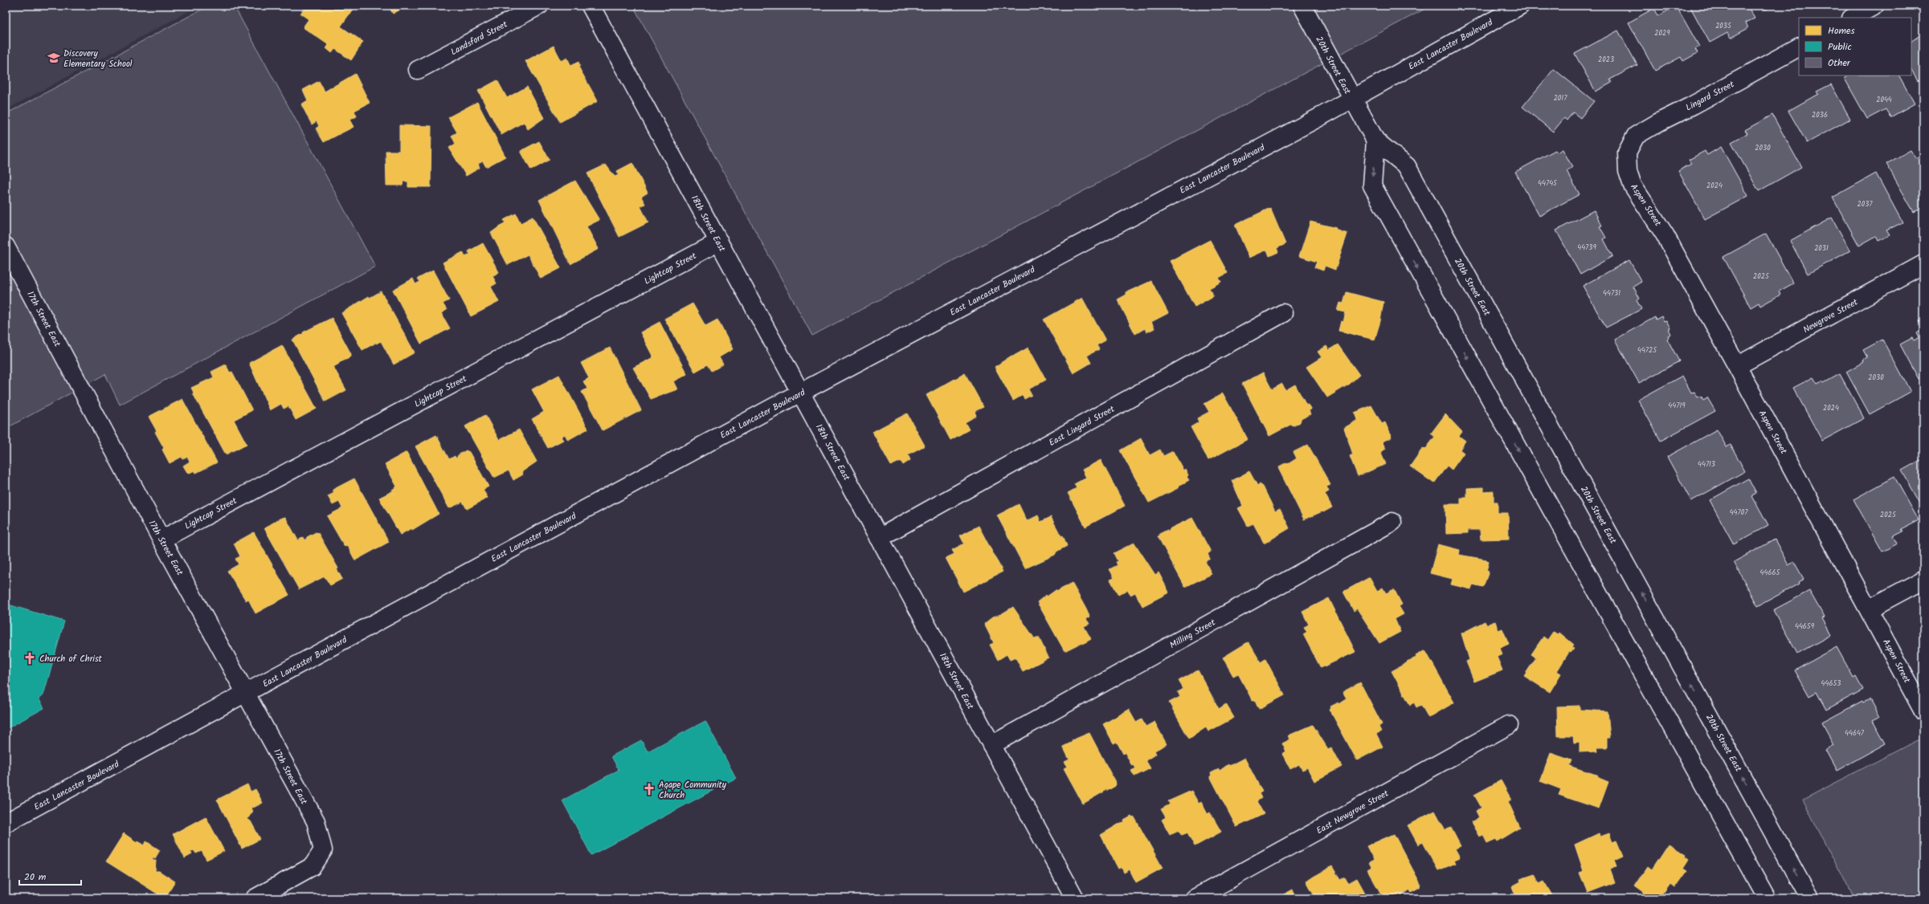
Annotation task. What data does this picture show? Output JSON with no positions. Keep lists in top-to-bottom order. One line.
{"streets":{"street":["Landsford Street","East Lancaster Boulevard","20th Street East","Lingard Street","Aspen Street","18th Street East","Lightcap Street","Newgrove Street","17th Street East","East Lingard Street","Milling Street","East Newgrove Street"]},"crossings":[["East Lancaster Boulevard","20th Street East"],["East Lancaster Boulevard","18th Street East"],["East Lancaster Boulevard","17th Street East"],["Lingard Street","Aspen Street"],["Aspen Street","Newgrove Street"],["18th Street East","Lightcap Street"],["18th Street East","East Lingard Street"],["18th Street East","Milling Street"],["Lightcap Street","17th Street East"]],"places":{"school or university":["Discovery Elementary School"],"church":["Church of Christ","Agape Community Church"]},"house_numbers":["2035","2029","2023","2017","2044","2036","2030","44745","2024","2037","44739","2031","2025","44731","44725","2030","44719","2024","44713","44707","2025","44665","44659","44653","44647"],"legend":["Homes","Public","Other"],"scale_bar":"20 m"}
